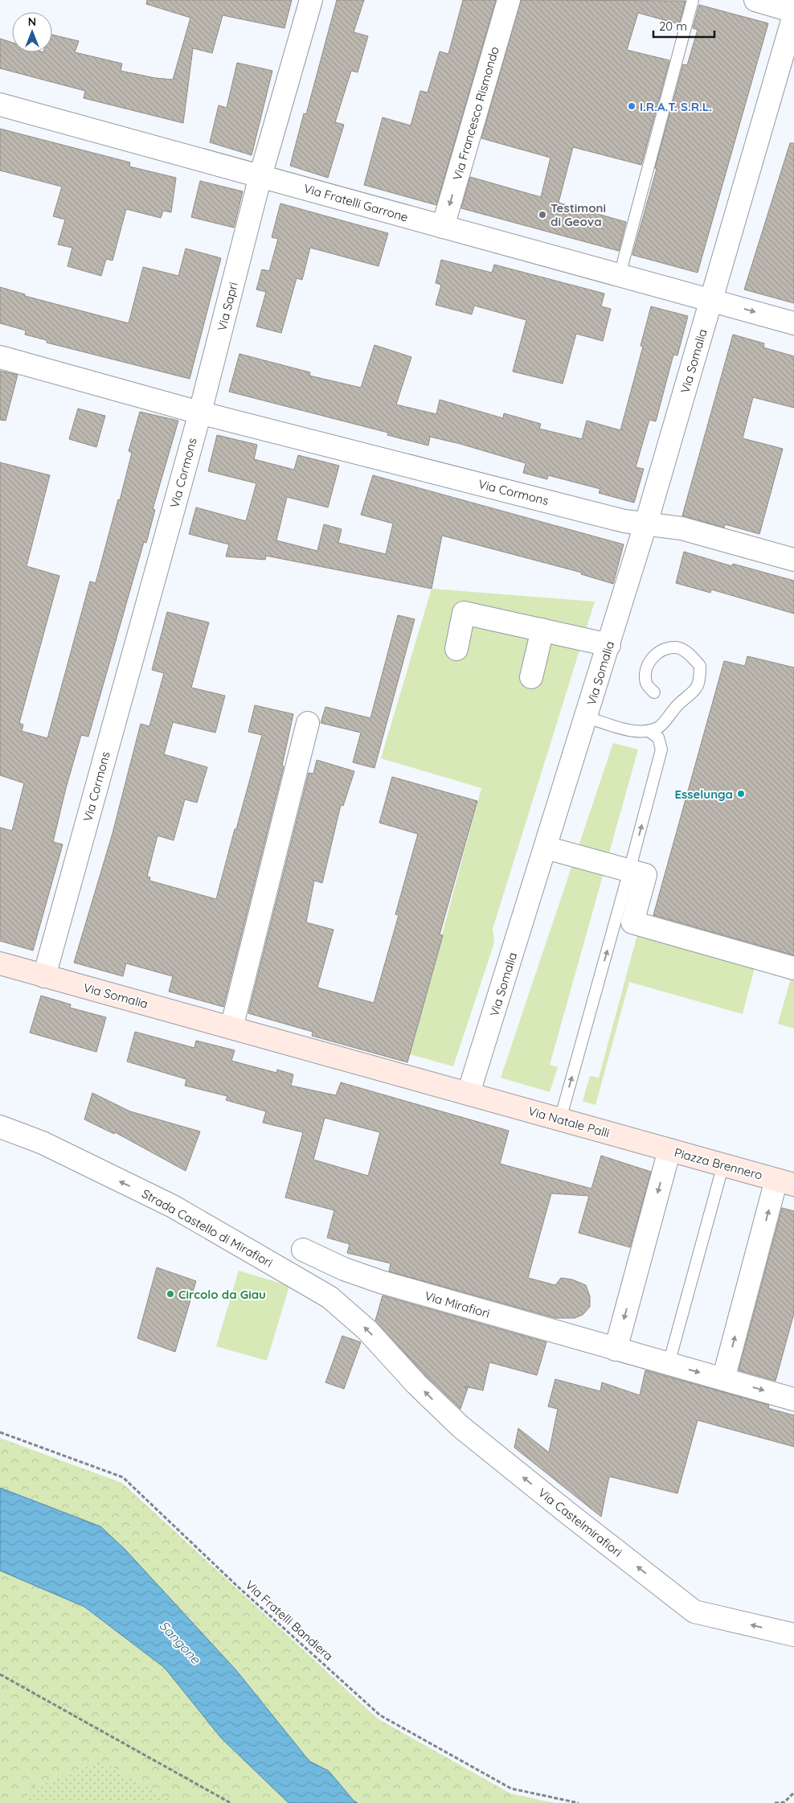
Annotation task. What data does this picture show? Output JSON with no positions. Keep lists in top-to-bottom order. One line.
{"streets":{"street":["Via Francesco Rismondo","Via Fratelli Garrone","Via Sapri","Via Somalia","Via Cormons","Via Natale Palli","Piazza Brennero","Strada Castello di Mirafiori","Via Mirafiori","Via Castelmirafiori"],"path":["Via Fratelli Bandiera"]},"crossings":[["Via Francesco Rismondo","Via Fratelli Garrone"],["Via Fratelli Garrone","Via Sapri"],["Via Fratelli Garrone","Via Somalia"],["Via Sapri","Via Cormons"],["Via Somalia","Via Cormons"],["Via Somalia","Via Natale Palli"],["Via Natale Palli","Piazza Brennero"],["Piazza Brennero","Via Mirafiori"],["Strada Castello di Mirafiori","Via Castelmirafiori"]],"one_way":["Via Francesco Rismondo","Strada Castello di Mirafiori","Via Castelmirafiori"],"water":["Sangone"],"places":["I.R.A.T. S.R.L.","Testimoni di Geova","Esselunga","Circolo da Giau"],"scale_bar":"20 m","north":"top"}
